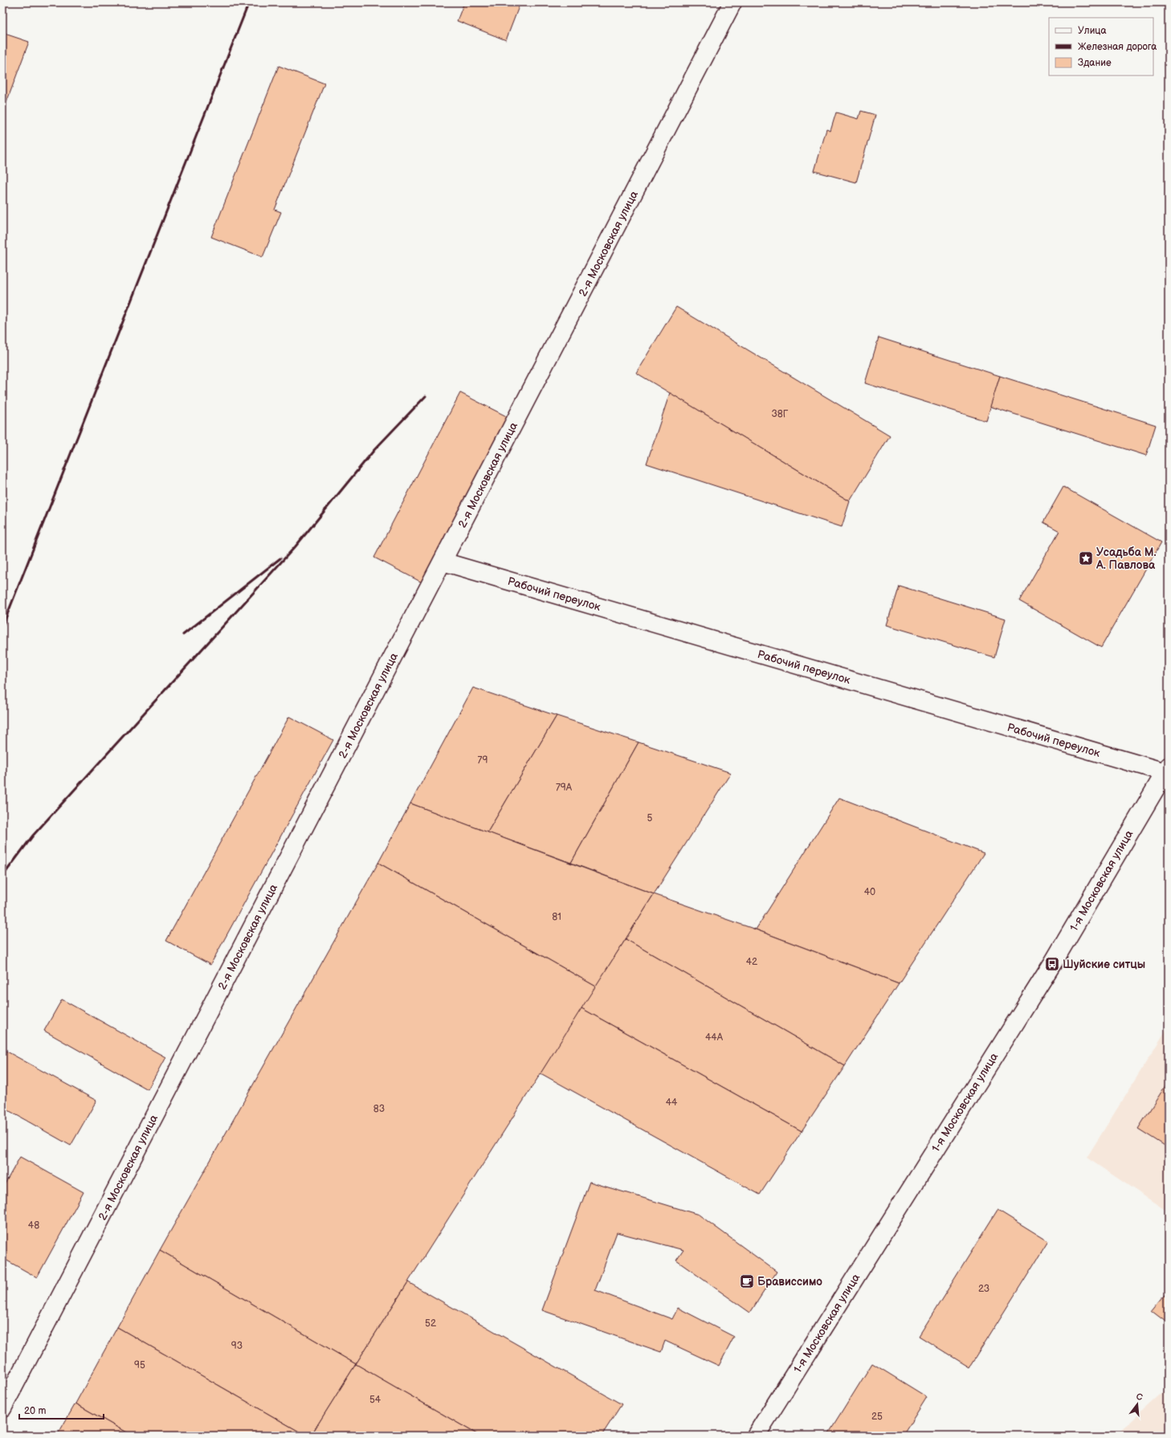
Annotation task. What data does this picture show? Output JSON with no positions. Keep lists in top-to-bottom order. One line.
{"streets":{"street":["2-я Московская улица","Рабочий переулок","1-я Московская улица"]},"crossings":[["2-я Московская улица","Рабочий переулок"],["Рабочий переулок","1-я Московская улица"]],"places":{"place":["Усадьба М. А. Павлова"],"bus stop":["Шуйские ситцы"],"cafe":["Брависсимо"]},"house_numbers":["38Г","79","79А","5","40","81","42","44А","44","83","48","23","52","93","95","54","25"],"legend":["Улица","Железная дорога","Здание"],"scale_bar":"20 m","north":"top"}
